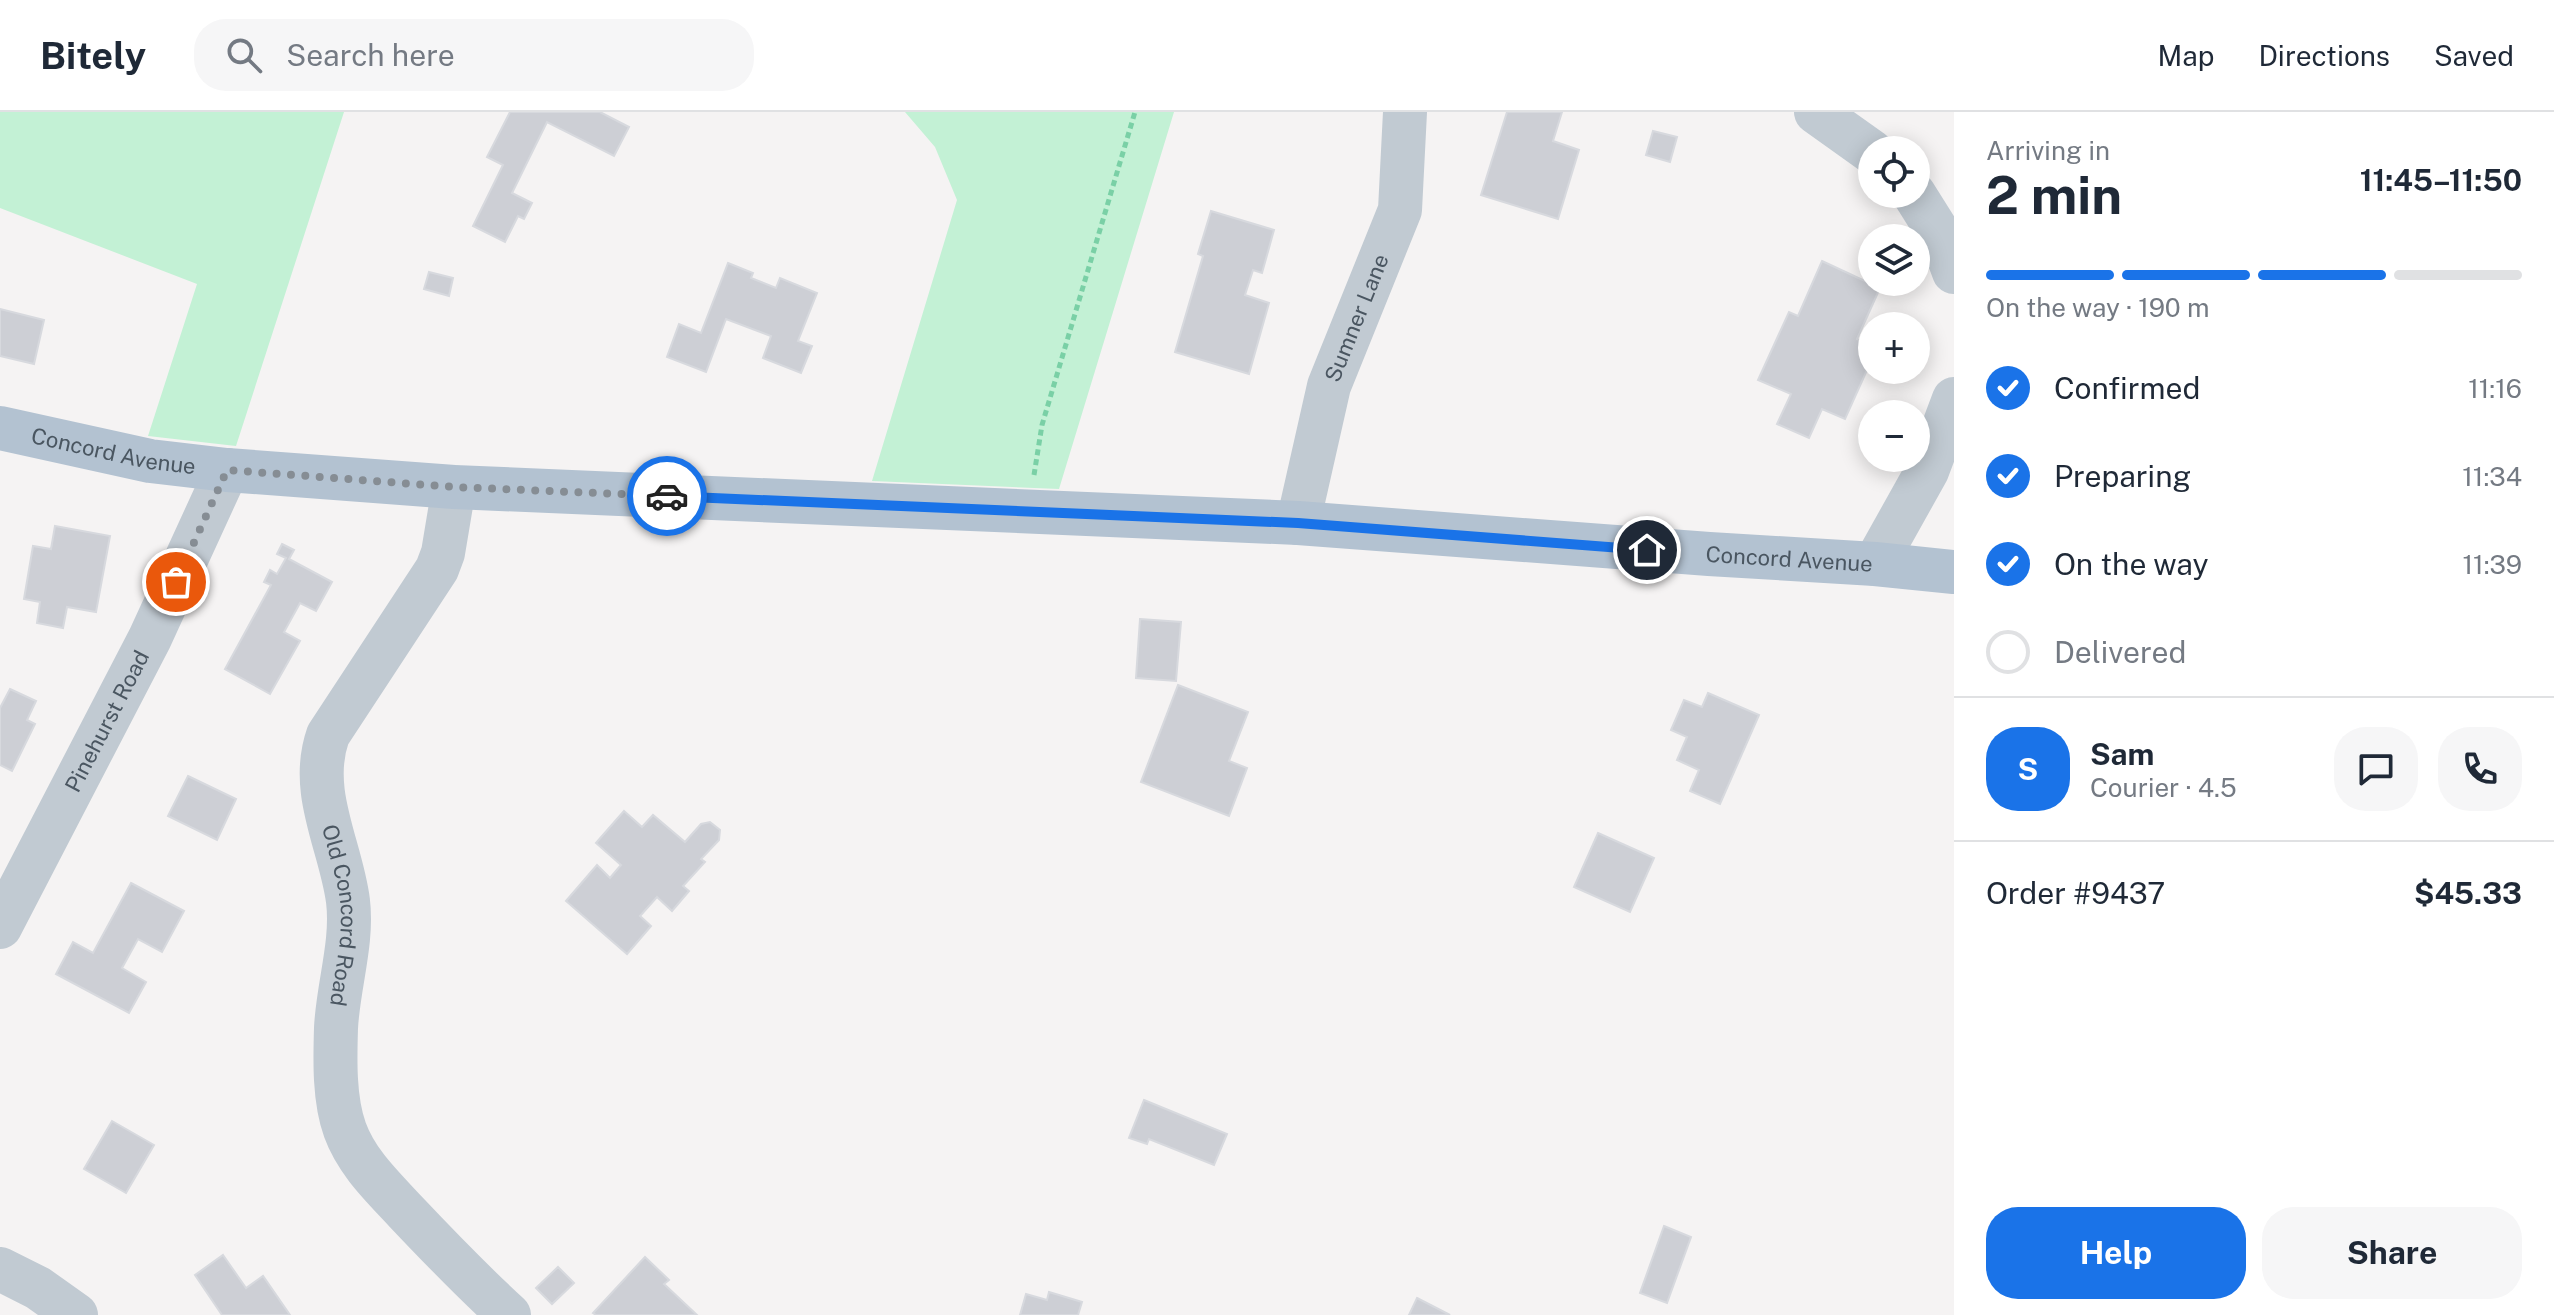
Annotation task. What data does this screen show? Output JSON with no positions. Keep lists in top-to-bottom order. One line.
{"streets":{"main road":["Concord Avenue"],"street":["Sumner Lane","Pinehurst Road","Old Concord Road"]},"crossings":[["Sumner Lane","Concord Avenue"],["Concord Avenue","Pinehurst Road"],["Concord Avenue","Old Concord Road"]],"page":{"header":"Bitely","search":"Search here","nav":["Map","Directions","Saved"],"heading":["2 min","Arriving in","11:45–11:50"],"panel":["Sam","Courier · 4.5","Order #9437","$45.33"],"map_buttons":["+","−"],"bar":"On the way · 190 m","list":[["Confirmed","11:16"],["Preparing","11:34"],["On the way","11:39"],"Delivered"],"round":"S","buttons":["Help","Share"]}}
